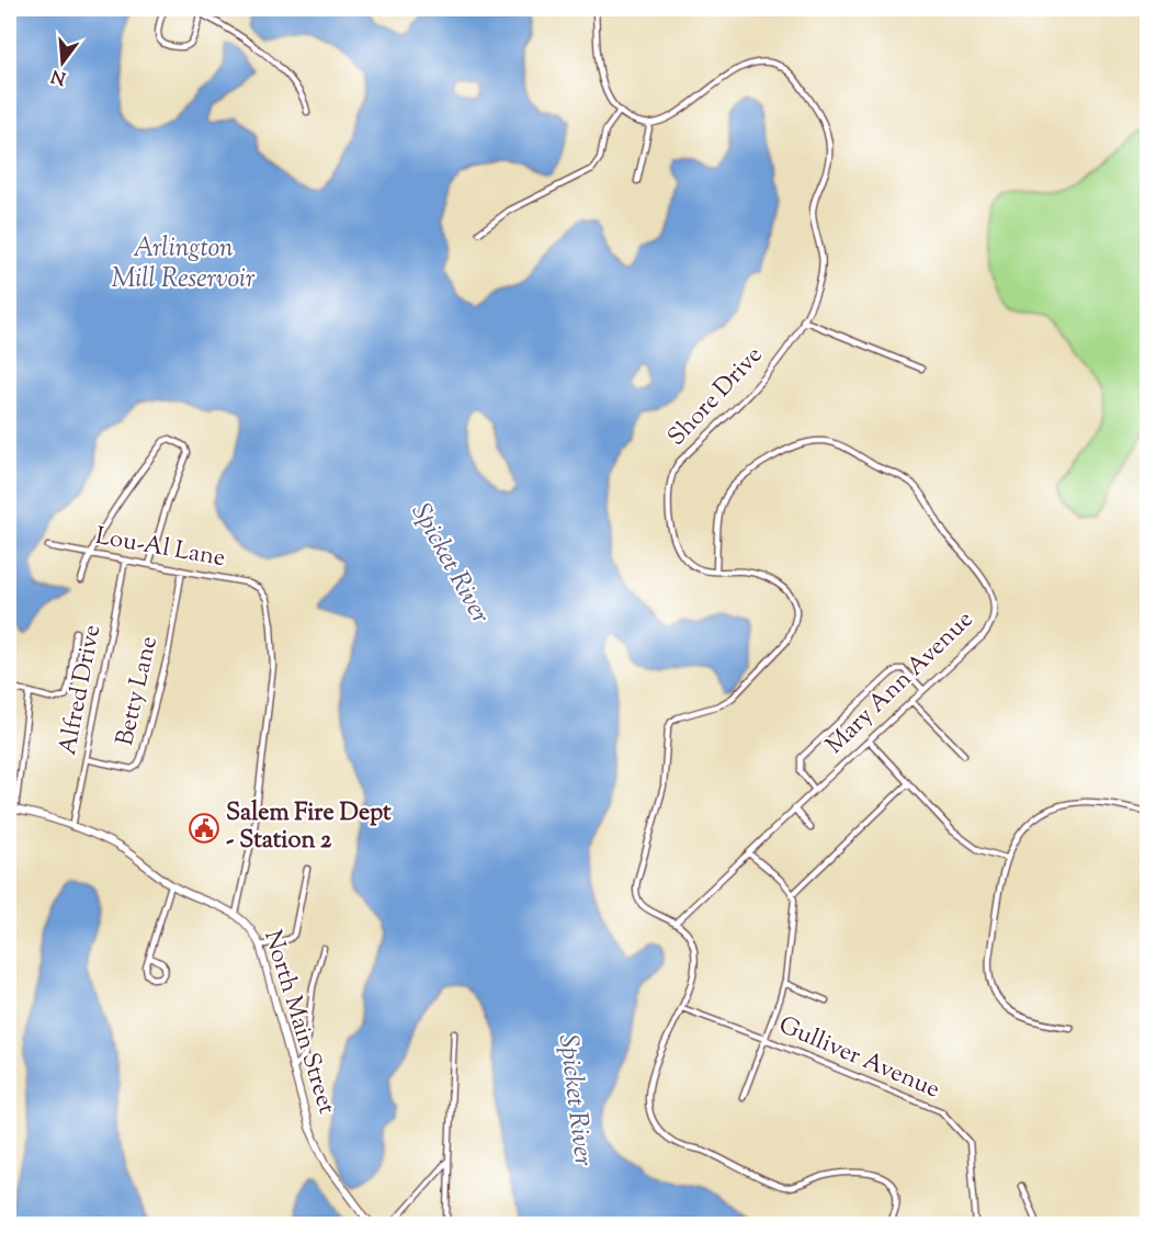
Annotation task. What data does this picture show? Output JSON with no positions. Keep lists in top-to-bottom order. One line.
{"streets":{"street":["Shore Drive","Lou-Al Lane","Mary Ann Avenue","Alfred Drive","Betty Lane","North Main Street","Gulliver Avenue"]},"crossings":[["Shore Drive","Mary Ann Avenue"],["Shore Drive","Gulliver Avenue"],["Lou-Al Lane","Alfred Drive"],["Lou-Al Lane","Betty Lane"],["Lou-Al Lane","North Main Street"],["Alfred Drive","Betty Lane"],["Alfred Drive","North Main Street"]],"water":["Arlington Mill Reservoir","Spicket River"],"places":{"public building":["Salem Fire Dept - Station 2"]},"north":"bottom"}
